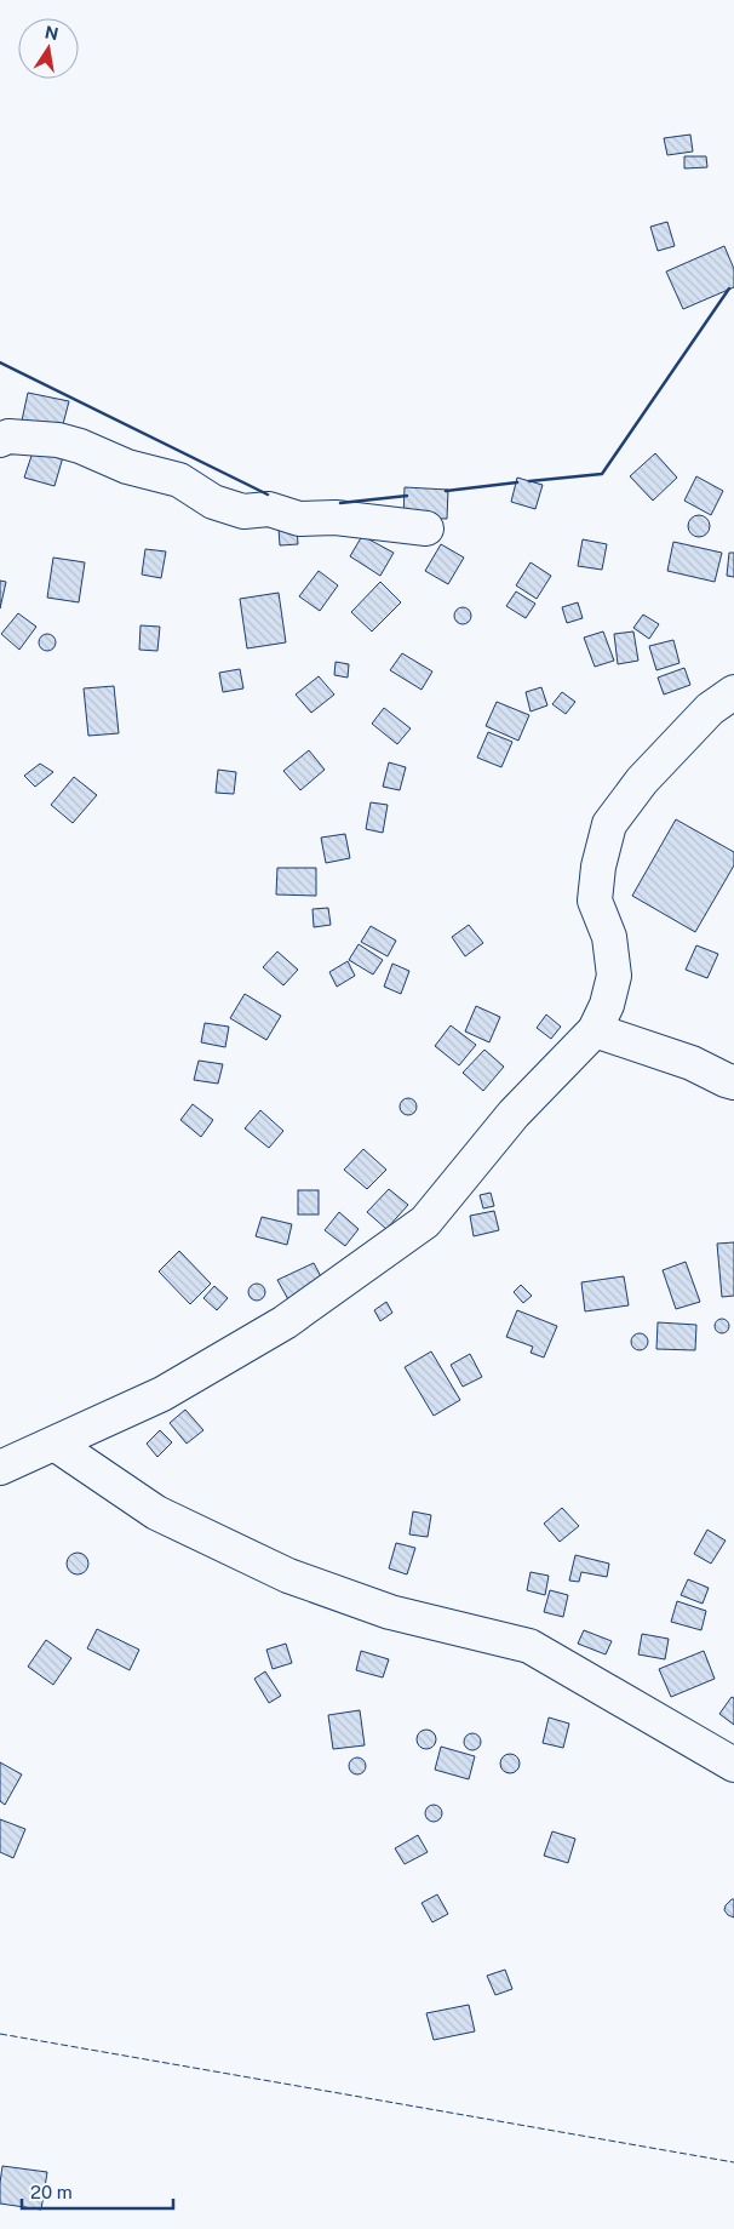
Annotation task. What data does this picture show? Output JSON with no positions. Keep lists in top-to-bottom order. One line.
{"scale_bar":"20 m","north":"top"}
